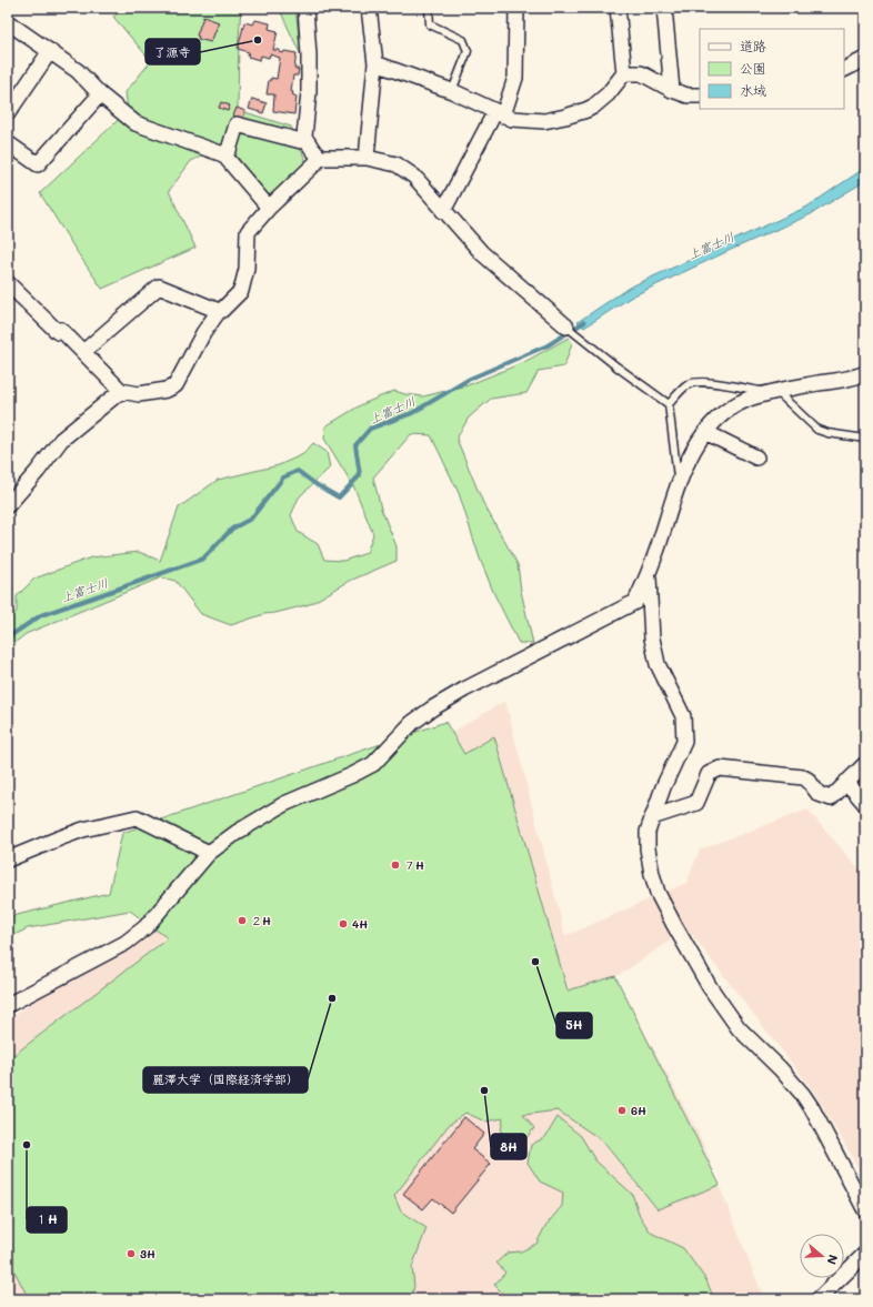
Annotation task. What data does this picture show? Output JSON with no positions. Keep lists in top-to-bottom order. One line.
{"water":["上富士川"],"places":["了源寺","７H","２H","4H","5H","麗澤大学（国際経済学部）","8H","6H","１H","3H"],"legend":["道路","公園","水域"],"north":"right"}
